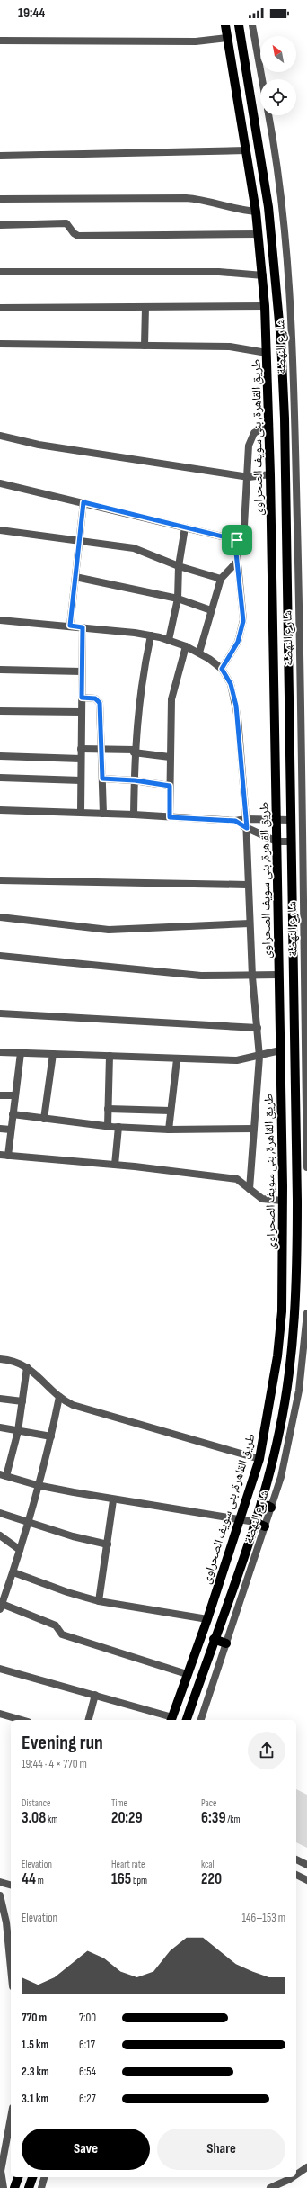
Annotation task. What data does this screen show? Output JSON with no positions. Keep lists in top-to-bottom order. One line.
{"streets":{"main road":["طريق القاهرة, بنى سويف الصحراوى"],"street":["شارع النهضة"]},"north":"top left","page":{"status":"19:44","heading":["Evening run","19:44 · 4 × 770 m"],"stats":[["Distance","3.08 km"],["Time","20:29"],["Pace","6:39 /km"],["Elevation","44 m"],["Heart rate","165 bpm"],["kcal","220"]],"chart":["Elevation","146–153 m"],"list":[{"name":"770 m","note":"7:00"},{"name":"1.5 km","note":"6:17"},{"name":"2.3 km","note":"6:54"},{"name":"3.1 km","note":"6:27"}],"buttons":["Save","Share"]}}
